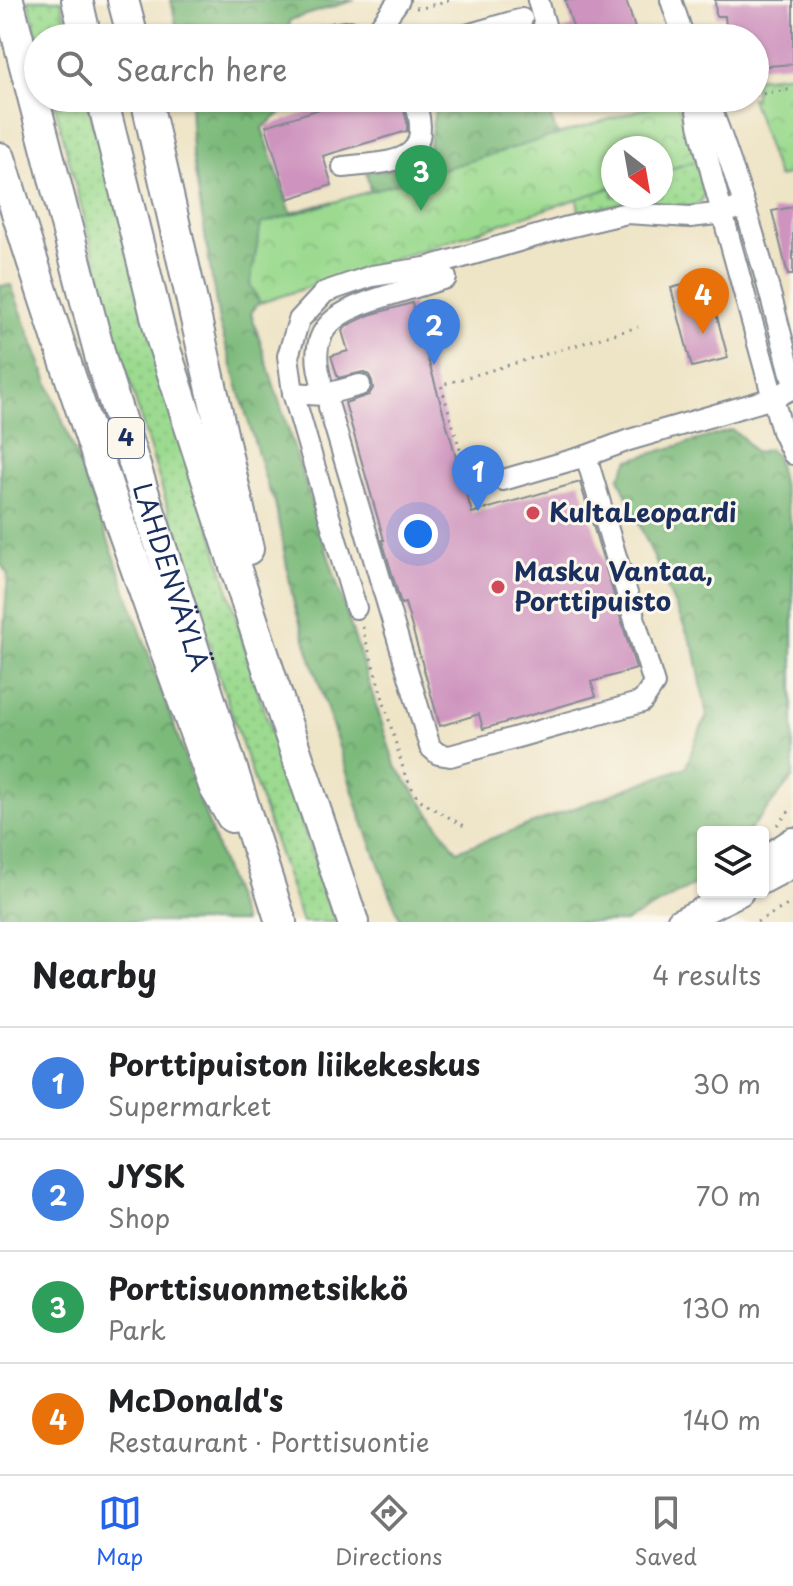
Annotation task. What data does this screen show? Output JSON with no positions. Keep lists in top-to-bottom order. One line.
{"streets":{"highway":["4","LAHDENVÄYLÄ"]},"places":["KultaLeopardi","Masku Vantaa, Porttipuisto"],"north":"bottom right","page":{"search":"Search here","pins":["3","4","2","1"],"heading":["Nearby","4 results"],"list":[{"mark":"1","name":"Porttipuiston liikekeskus","note":"Supermarket","value":"30 m"},{"mark":"2","name":"JYSK","note":"Shop","value":"70 m"},{"mark":"3","name":"Porttisuonmetsikkö","note":"Park","value":"130 m"},{"mark":"4","name":"McDonald's","note":"Restaurant · Porttisuontie","value":"140 m"}],"nav":["Map","Directions","Saved"]}}
